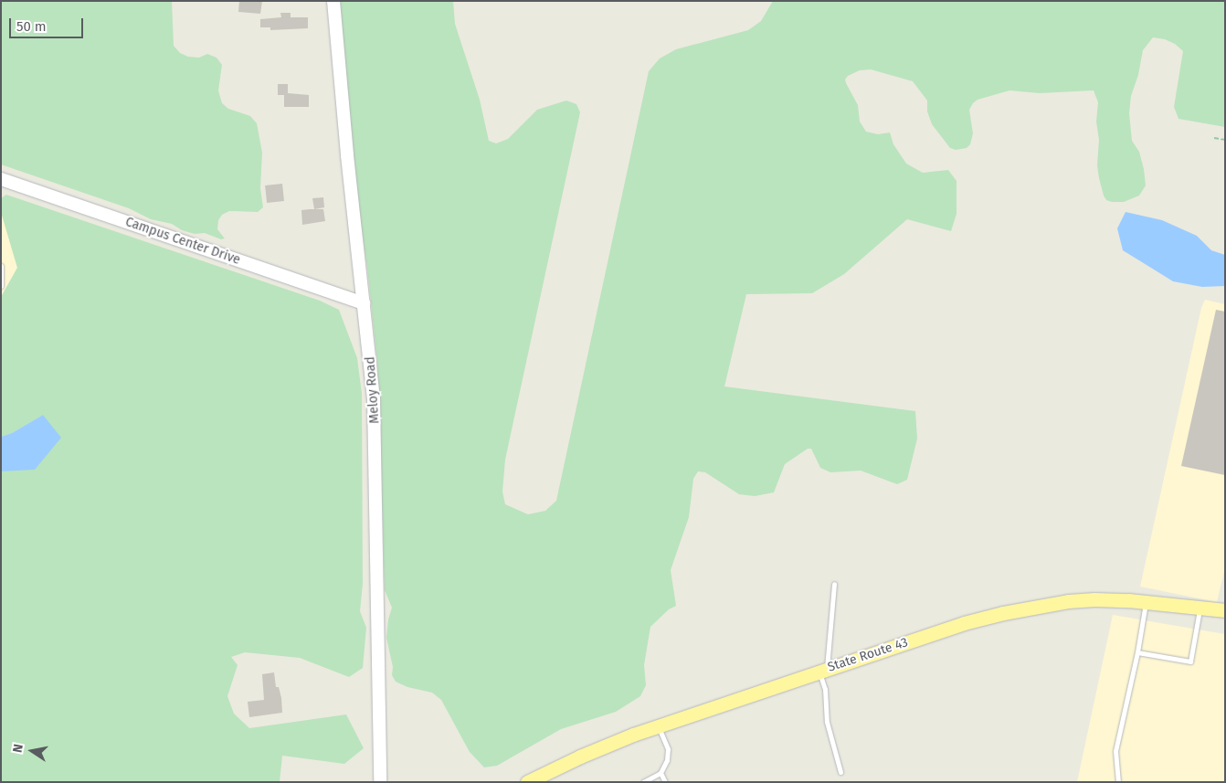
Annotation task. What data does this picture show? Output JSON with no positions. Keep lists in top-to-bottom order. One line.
{"streets":{"main road":["State Route 43"],"street":["Campus Center Drive","Meloy Road"]},"crossings":[["Campus Center Drive","Meloy Road"]],"scale_bar":"50 m","north":"left"}
